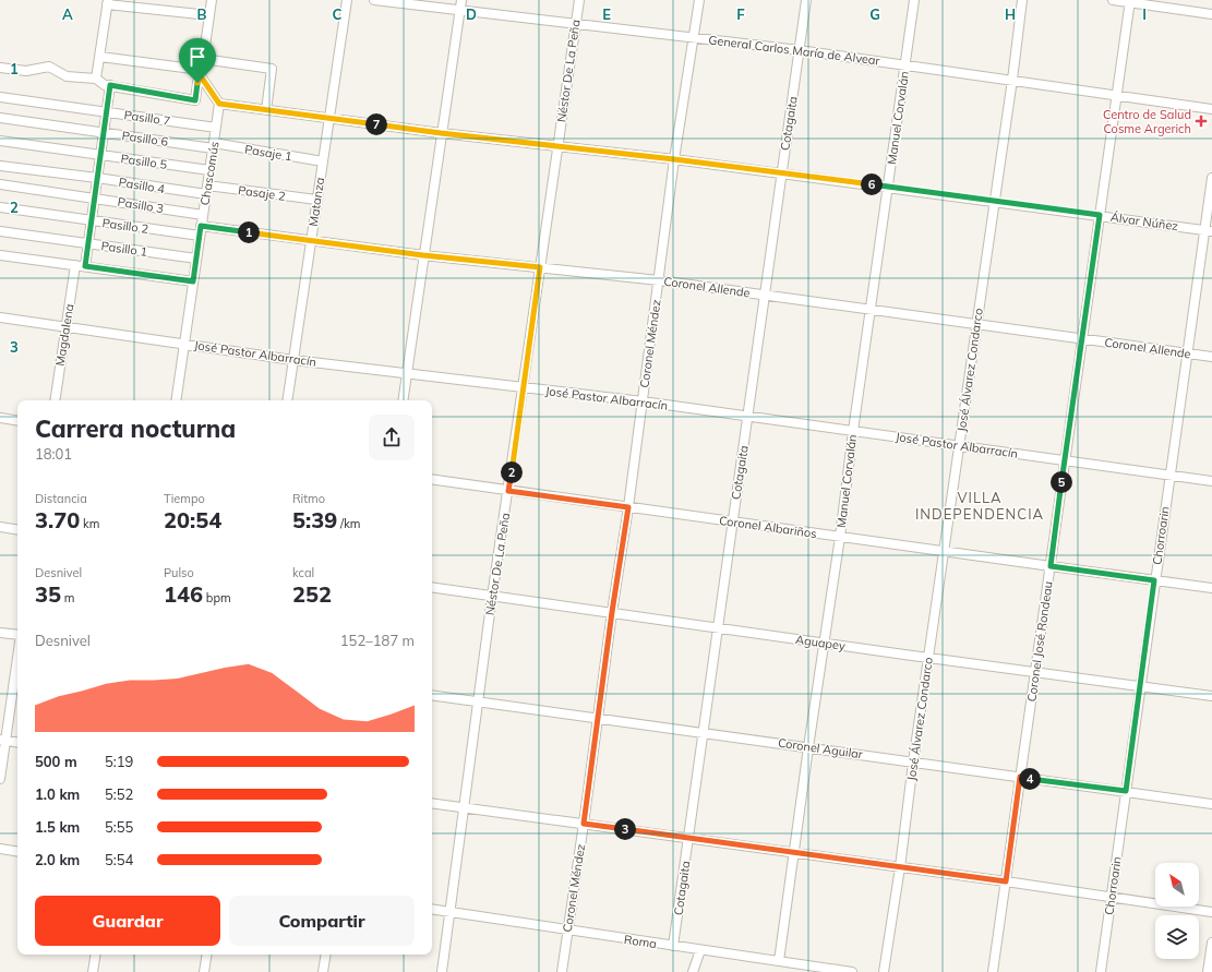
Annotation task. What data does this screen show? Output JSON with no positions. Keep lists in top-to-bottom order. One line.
{"streets":{"street":["General Carlos María de Alvear","Néstor De La Peña","Pasillo 7","Manuel Corvalán","Cotagaita","Pasillo 6","Pasaje 1","Pasillo 5","Chascomús","Pasillo 4","Pasaje 2","Matanza","Pasillo 3","Álvar Núñez","Pasillo 2","Pasillo 1","Coronel Allende","Magdalena","Coronel Méndez","José Pastor Albarracín","José Álvarez Condarco","Coronel Albariños","Chorroarin","Coronel José Rondeau","Aguapey","Coronel Aguilar","Roma"]},"crossings":[["General Carlos María de Alvear","Néstor De La Peña"],["General Carlos María de Alvear","Manuel Corvalán"],["General Carlos María de Alvear","Cotagaita"],["General Carlos María de Alvear","Coronel Méndez"],["General Carlos María de Alvear","José Álvarez Condarco"],["General Carlos María de Alvear","Coronel José Rondeau"],["Néstor De La Peña","Álvar Núñez"],["Néstor De La Peña","Coronel Allende"],["Néstor De La Peña","José Pastor Albarracín"],["Néstor De La Peña","Coronel Albariños"],["Néstor De La Peña","Aguapey"],["Néstor De La Peña","Coronel Aguilar"],["Néstor De La Peña","Roma"],["Pasillo 7","Chascomús"],["Pasillo 7","Magdalena"],["Manuel Corvalán","Álvar Núñez"],["Manuel Corvalán","Coronel Allende"],["Manuel Corvalán","José Pastor Albarracín"],["Manuel Corvalán","Coronel Albariños"],["Manuel Corvalán","Aguapey"],["Manuel Corvalán","Coronel Aguilar"],["Manuel Corvalán","Roma"],["Cotagaita","Álvar Núñez"],["Cotagaita","Coronel Allende"],["Cotagaita","José Pastor Albarracín"],["Cotagaita","Coronel Albariños"],["Cotagaita","Aguapey"],["Cotagaita","Coronel Aguilar"],["Cotagaita","Roma"],["Pasillo 6","Pasaje 1"],["Pasillo 6","Chascomús"],["Pasillo 6","Magdalena"],["Pasaje 1","Chascomús"],["Pasaje 1","Matanza"],["Pasillo 5","Chascomús"],["Pasillo 5","Magdalena"],["Chascomús","Pasillo 4"],["Chascomús","Pasaje 2"],["Chascomús","Pasillo 3"],["Chascomús","Álvar Núñez"],["Chascomús","Pasillo 2"],["Chascomús","Pasillo 1"],["Chascomús","Coronel Allende"],["Chascomús","José Pastor Albarracín"],["Pasillo 4","Magdalena"],["Pasaje 2","Matanza"],["Matanza","Álvar Núñez"],["Matanza","Coronel Allende"],["Matanza","José Pastor Albarracín"],["Pasillo 3","Magdalena"],["Álvar Núñez","Coronel Méndez"],["Álvar Núñez","José Álvarez Condarco"],["Álvar Núñez","Chorroarin"],["Álvar Núñez","Coronel José Rondeau"],["Pasillo 2","Magdalena"],["Pasillo 1","Magdalena"],["Coronel Allende","Coronel Méndez"],["Coronel Allende","José Álvarez Condarco"],["Coronel Allende","Chorroarin"],["Coronel Allende","Coronel José Rondeau"],["Magdalena","José Pastor Albarracín"],["Coronel Méndez","José Pastor Albarracín"],["Coronel Méndez","Coronel Albariños"],["Coronel Méndez","Aguapey"],["Coronel Méndez","Coronel Aguilar"],["Coronel Méndez","Roma"],["José Pastor Albarracín","José Álvarez Condarco"],["José Pastor Albarracín","Chorroarin"],["José Pastor Albarracín","Coronel José Rondeau"],["José Álvarez Condarco","Coronel Albariños"],["José Álvarez Condarco","Aguapey"],["José Álvarez Condarco","Coronel Aguilar"],["Coronel Albariños","Chorroarin"],["Coronel Albariños","Coronel José Rondeau"],["Chorroarin","Aguapey"],["Chorroarin","Coronel Aguilar"],["Coronel José Rondeau","Aguapey"],["Coronel José Rondeau","Coronel Aguilar"]],"districts":["VILLA INDEPENDENCIA"],"places":{"health":["Centro de Salud Cosme Argerich"]},"north":"top left","page":{"pins":["7","6","1","2","5","4","3"],"heading":["Carrera nocturna","18:01"],"stats":[["Distancia","3.70 km"],["Tiempo","20:54"],["Ritmo","5:39 /km"],["Desnivel","35 m"],["Pulso","146 bpm"],["kcal","252"]],"chart":["Desnivel","152–187 m"],"list":[{"name":"500 m","note":"5:19"},{"name":"1.0 km","note":"5:52"},{"name":"1.5 km","note":"5:55"},{"name":"2.0 km","note":"5:54"}],"buttons":["Guardar","Compartir"]},"grid":{"columns":["A","B","C","D","E","F","G","H","I"],"rows":["1","2","3"]}}
